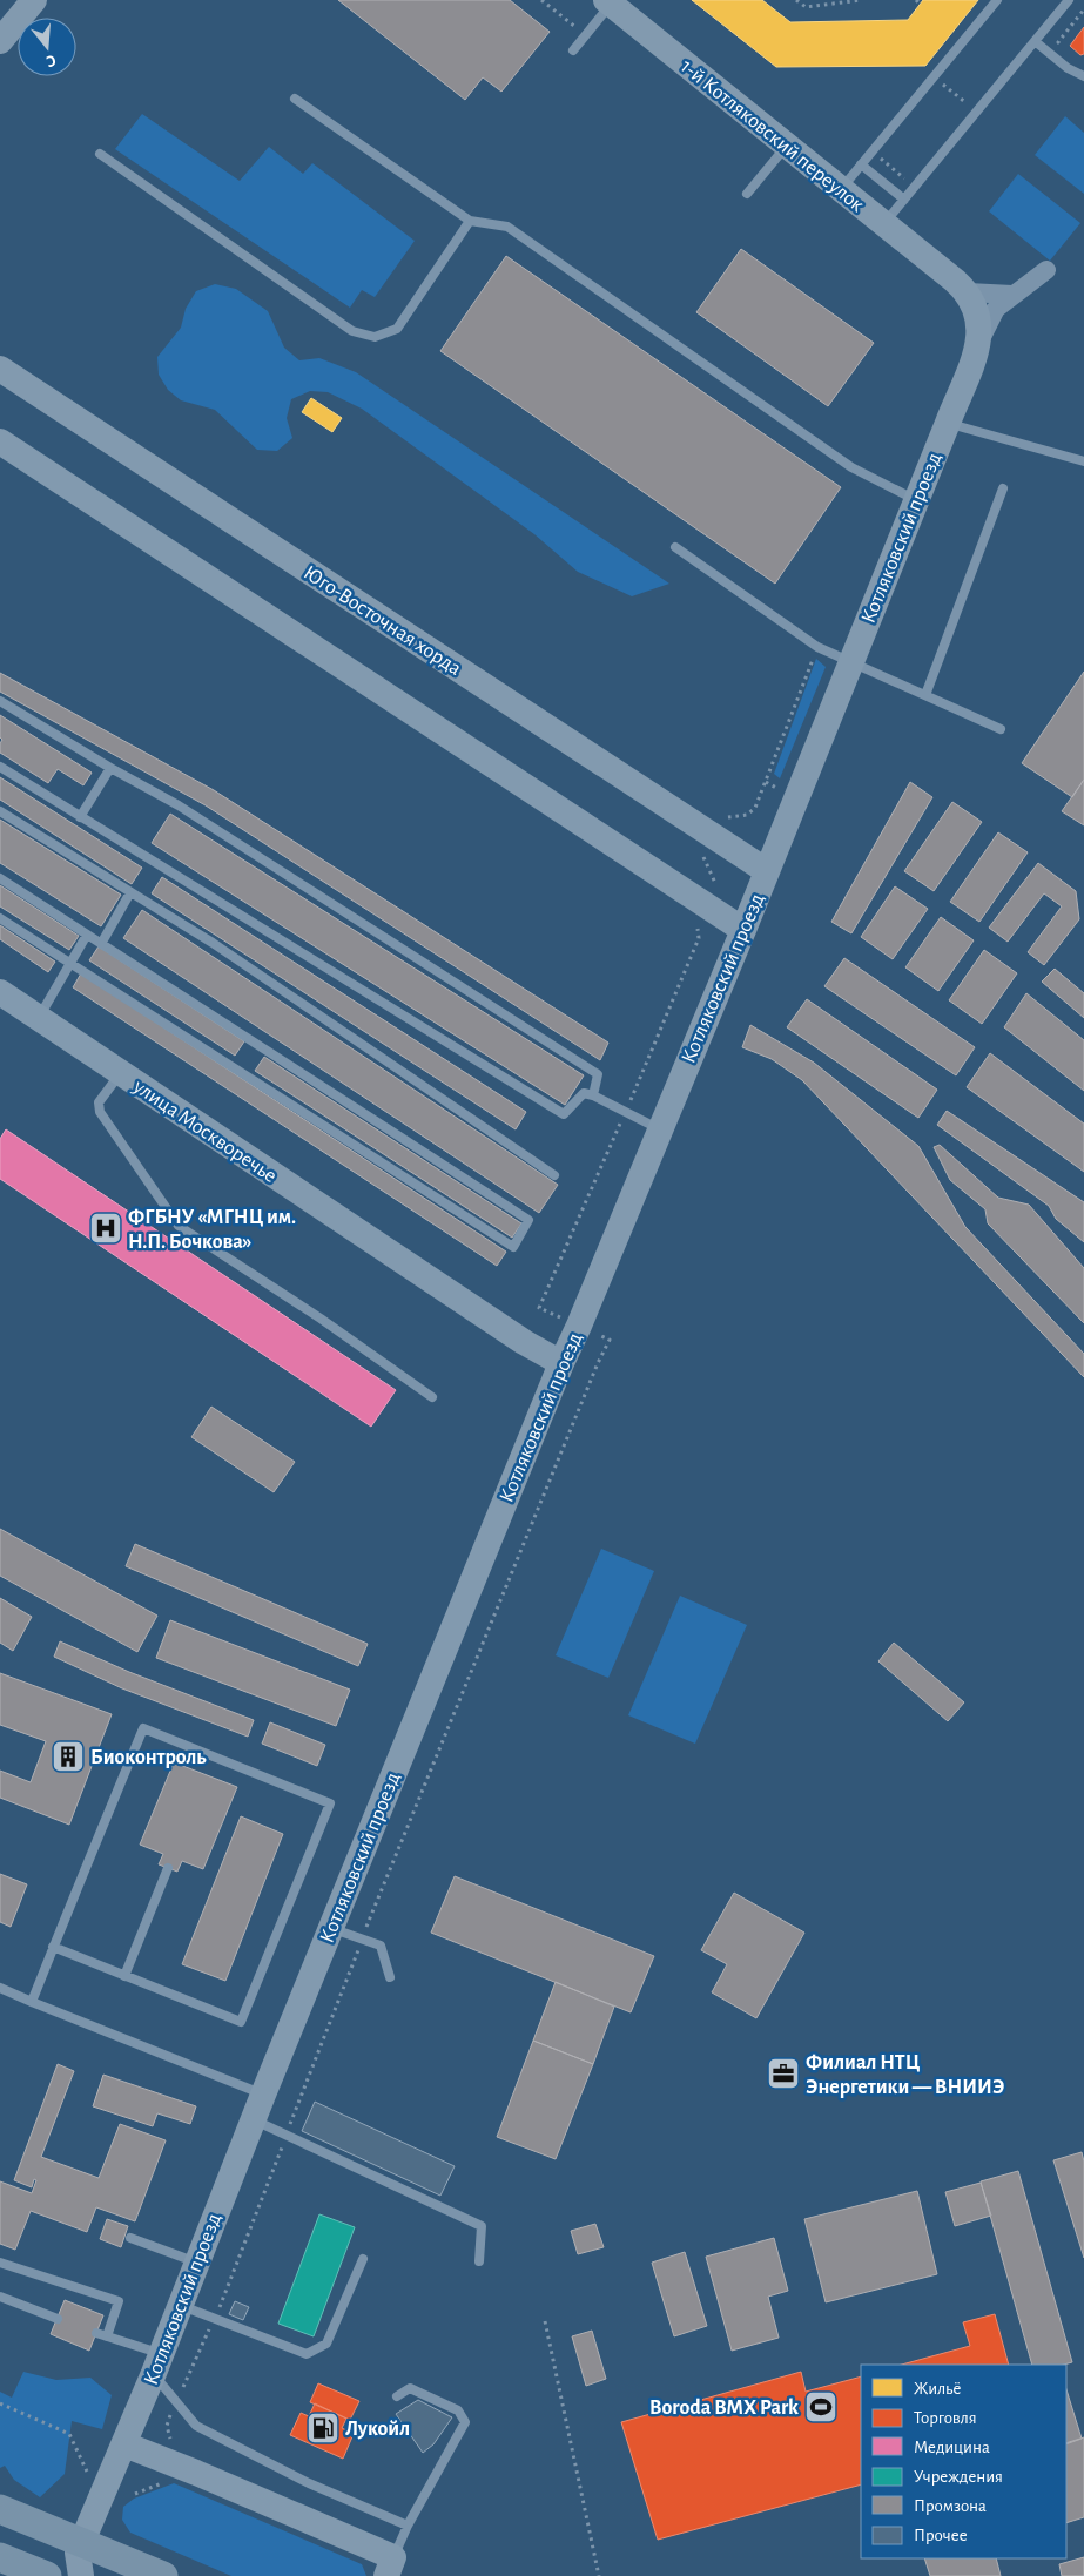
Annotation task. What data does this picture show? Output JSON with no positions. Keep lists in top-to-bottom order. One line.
{"streets":{"main road":["1-й Котляковский переулок","Котляковский проезд","Юго-Восточная хорда","улица Москворечье"]},"crossings":[["1-й Котляковский переулок","Котляковский проезд"],["Котляковский проезд","Юго-Восточная хорда"],["Котляковский проезд","улица Москворечье"]],"places":{"hospital":["ФГБНУ «МГНЦ им. Н.П. Бочкова»"],"building":["Биоконтроль"],"office":["Филиал НТЦ Энергетики — ВНИИЭ"],"sports":["Boroda BMX Park"],"fuel station":["Лукойл"]},"legend":["Жильё","Торговля","Медицина","Учреждения","Промзона","Прочее"],"north":"bottom"}
